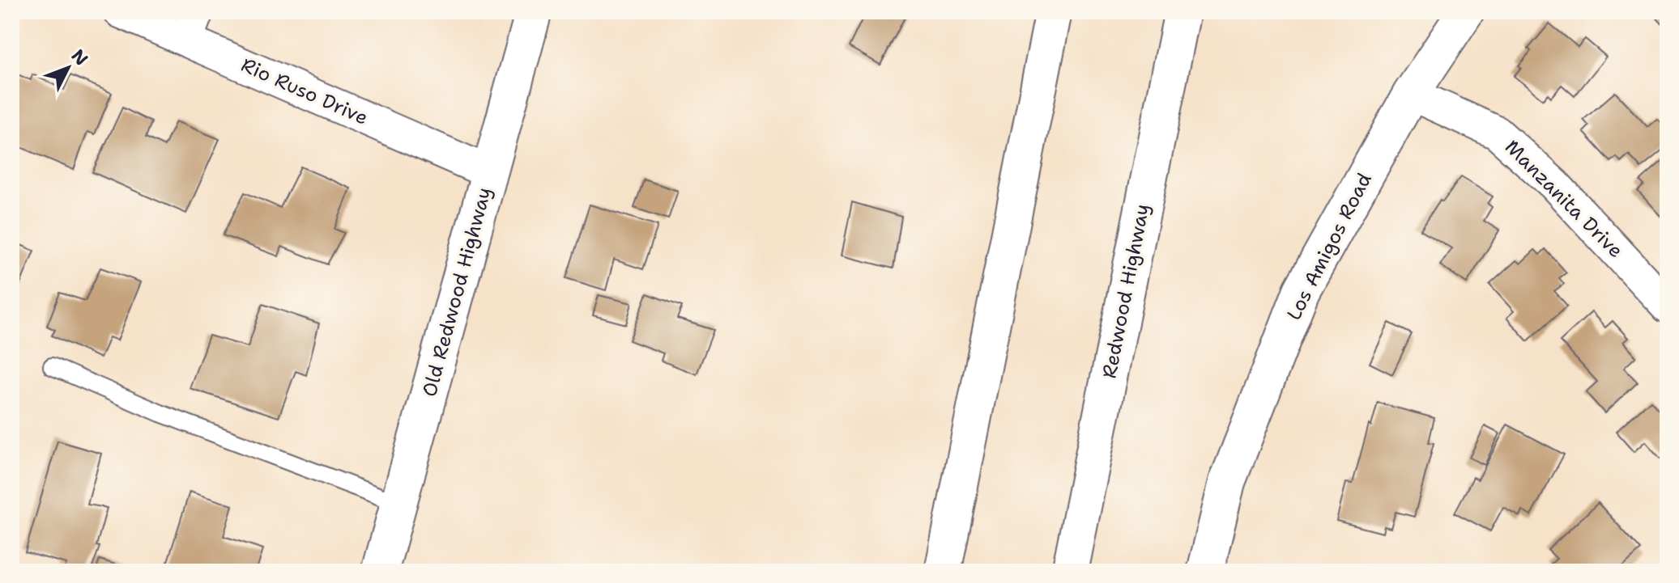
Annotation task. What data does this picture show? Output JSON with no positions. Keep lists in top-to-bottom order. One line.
{"streets":{"main road":["Los Amigos Road","Redwood Highway","Old Redwood Highway"],"street":["Rio Ruso Drive","Manzanita Drive"]},"crossings":[["Rio Ruso Drive","Old Redwood Highway"],["Manzanita Drive","Los Amigos Road"]],"north":"top right"}
